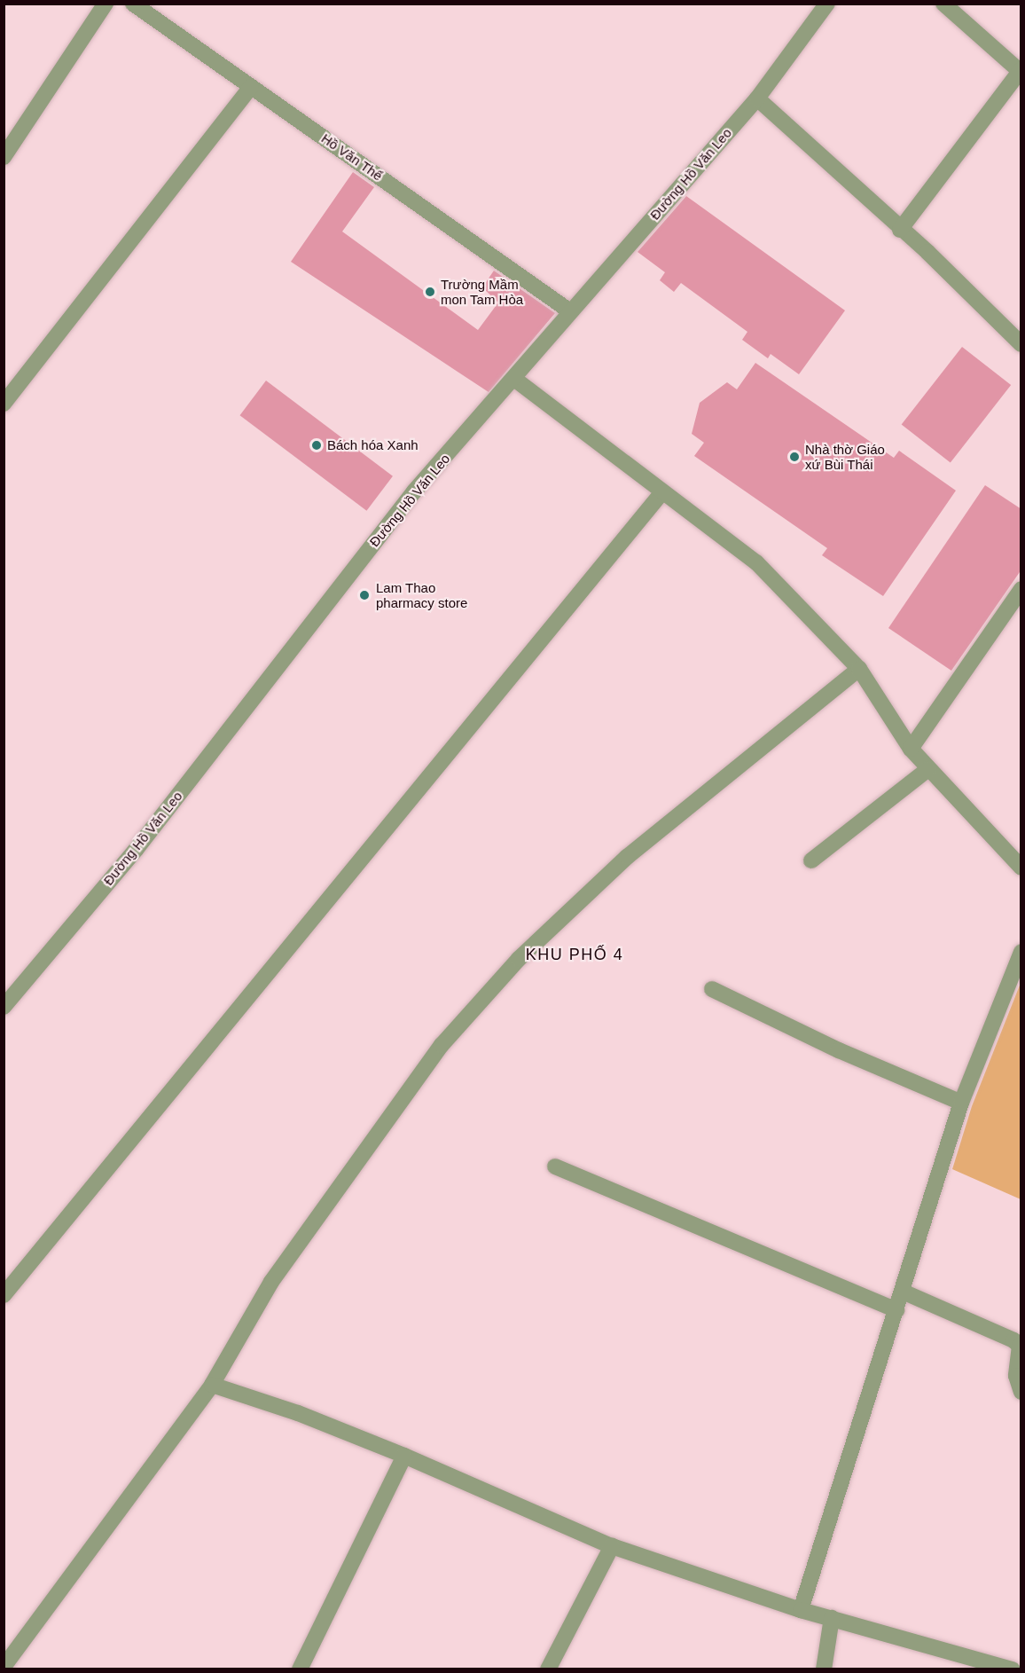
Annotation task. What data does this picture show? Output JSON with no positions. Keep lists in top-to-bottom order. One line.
{"streets":{"street":["Hồ Văn Thể","Đường Hồ Văn Leo"]},"crossings":[["Hồ Văn Thể","Đường Hồ Văn Leo"]],"districts":["KHU PHỐ 4"],"places":["Trường Mầm mon Tam Hòa","Bách hóa Xanh","Nhà thờ Giáo xứ Bùi Thái","Lam Thao pharmacy store"]}
